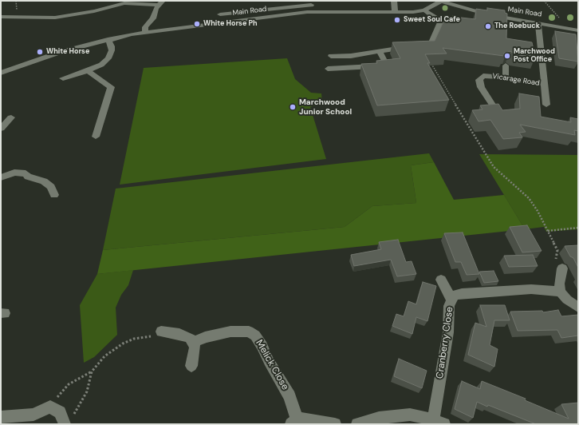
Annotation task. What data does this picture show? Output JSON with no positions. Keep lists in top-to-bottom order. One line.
{"streets":{"street":["Main Road","Vicarage Road","Cranberry Close","Melick Close"]},"crossings":[["Main Road","Vicarage Road"]],"places":["Sweet Soul Cafe","White Horse Ph","The Roebuck","White Horse","Marchwood Post Office","Marchwood Junior School"]}
